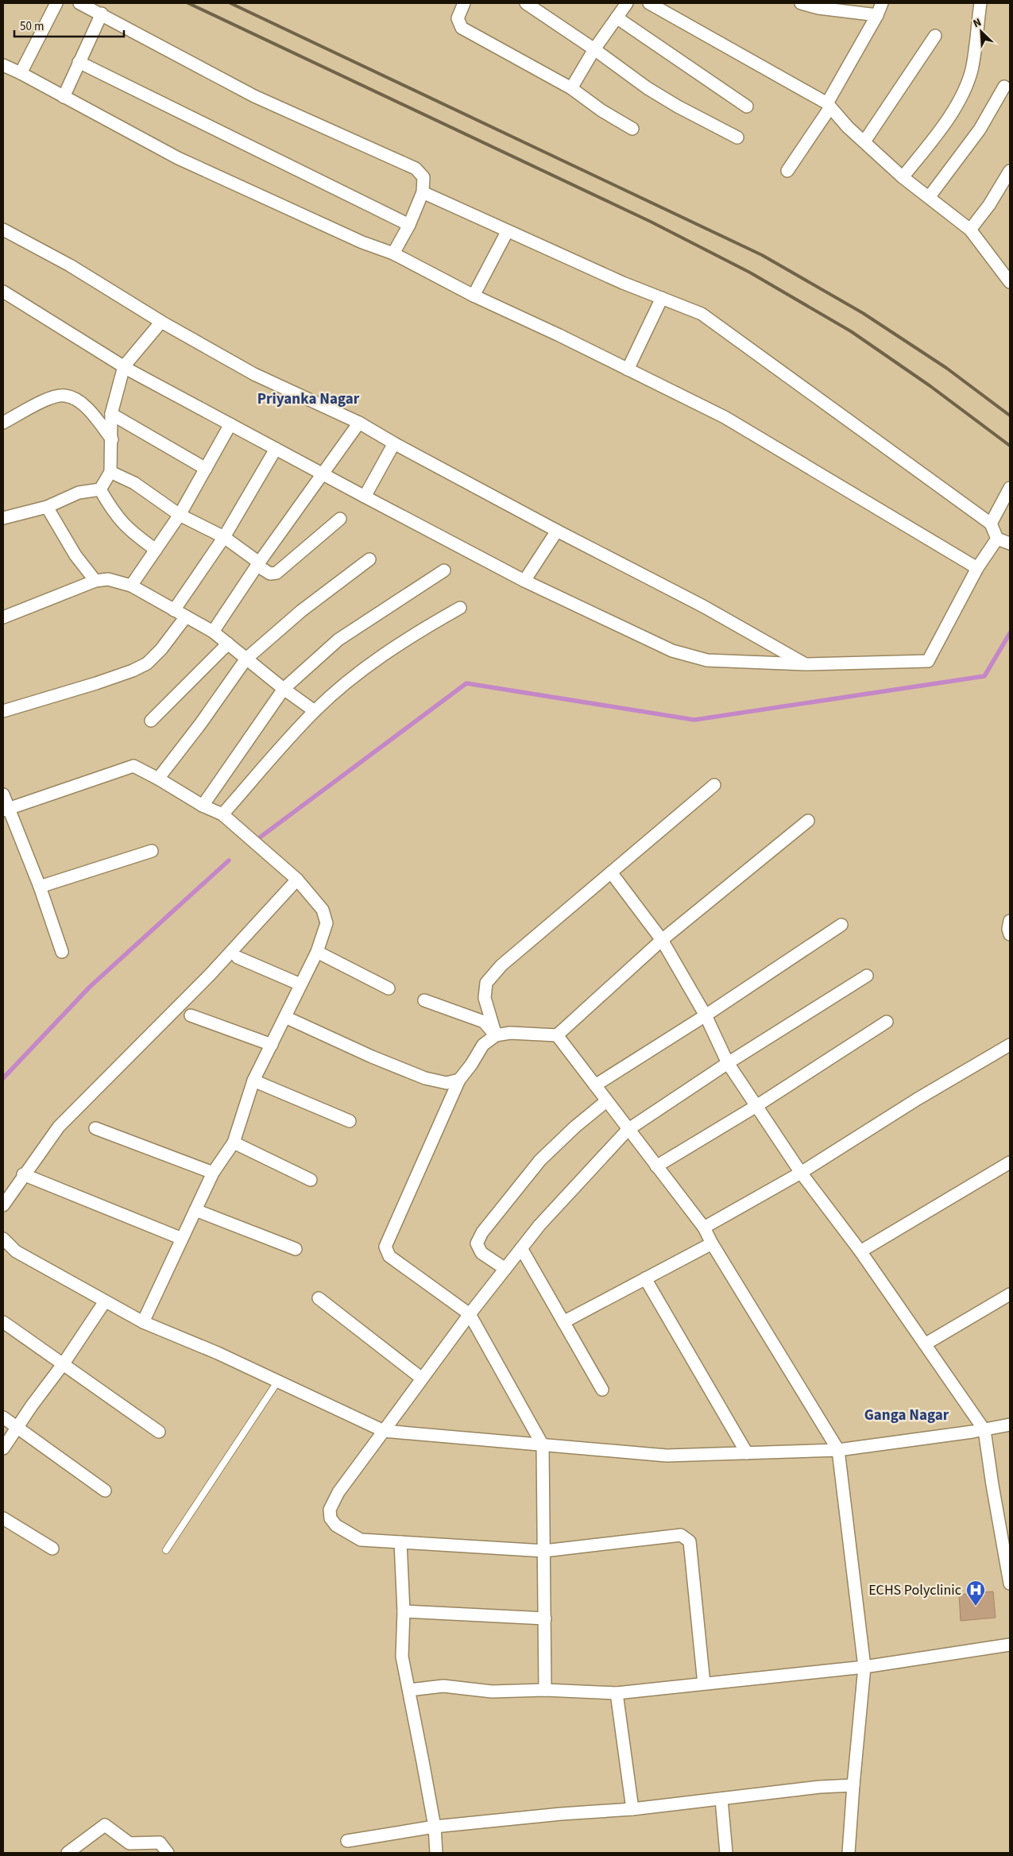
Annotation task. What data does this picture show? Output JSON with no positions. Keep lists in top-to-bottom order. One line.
{"districts":["Priyanka Nagar","Ganga Nagar"],"places":{"hospital":["ECHS Polyclinic"]},"scale_bar":"50 m","north":"top left"}
